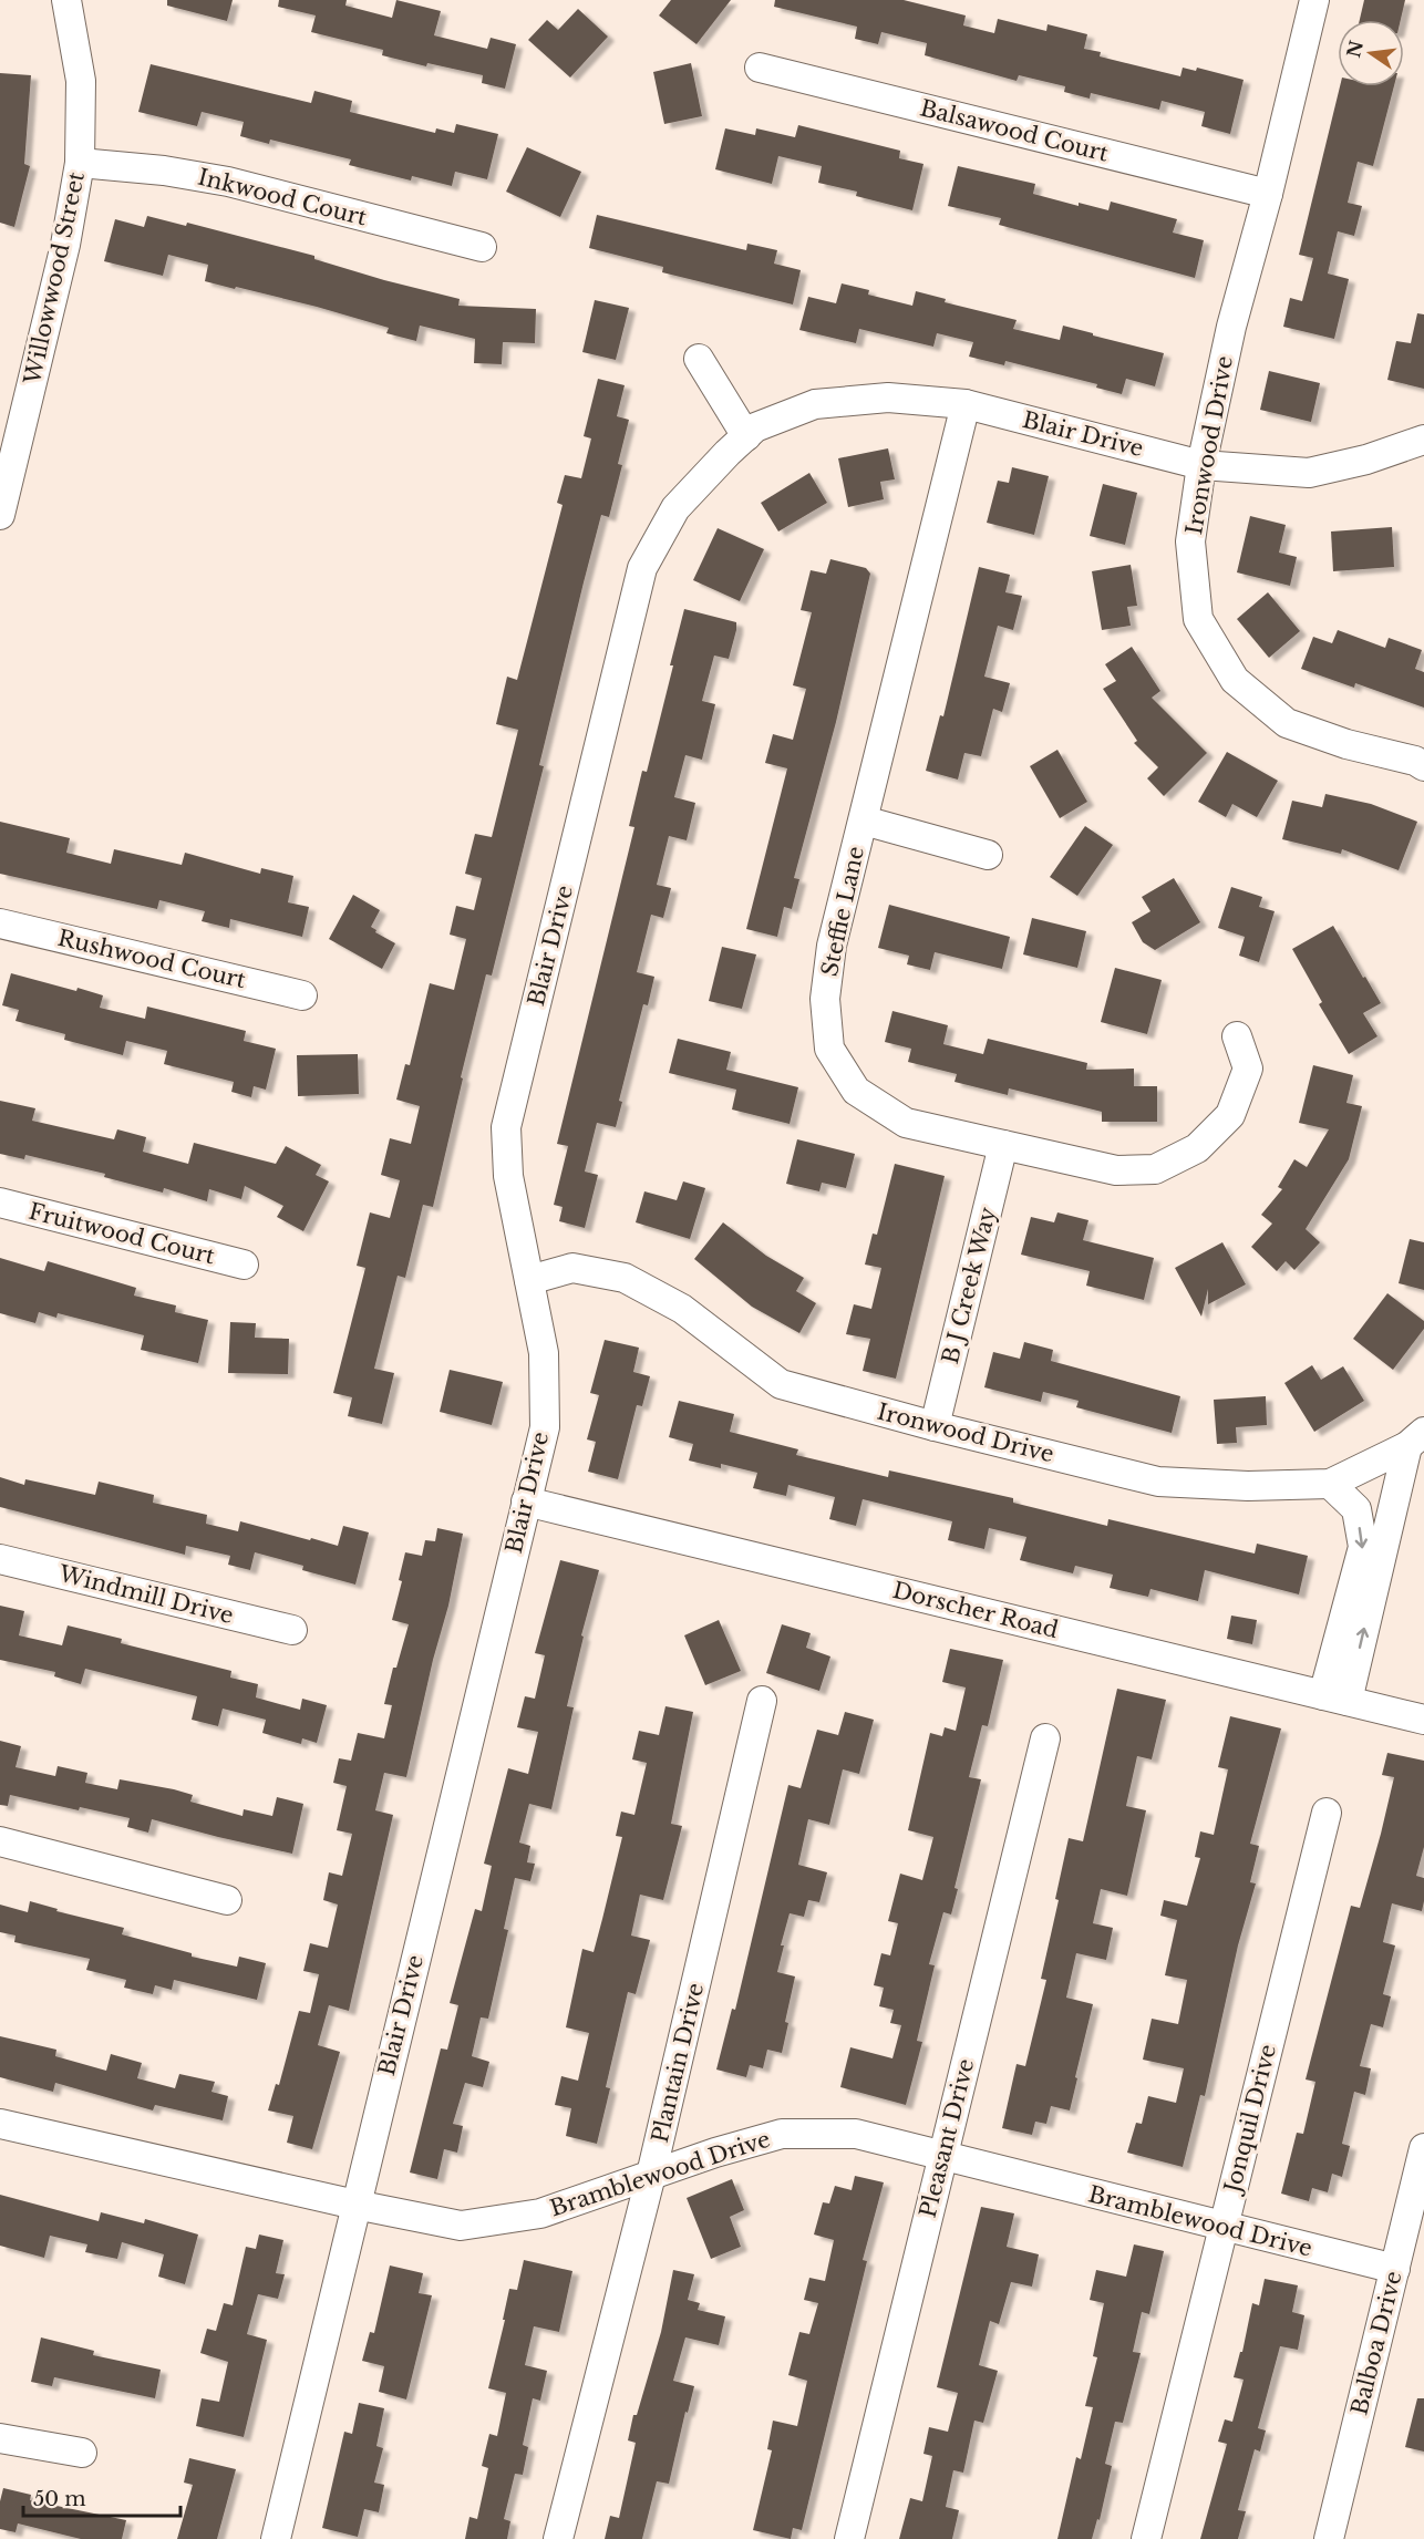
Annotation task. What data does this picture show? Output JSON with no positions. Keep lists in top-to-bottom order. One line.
{"streets":{"street":["Balsawood Court","Inkwood Court","Willowwood Street","Blair Drive","Ironwood Drive","Steffie Lane","Rushwood Court","Fruitwood Court","B J Creek Way","Windmill Drive","Dorscher Road","Plantain Drive","Jonquil Drive","Pleasant Drive","Bramblewood Drive","Balboa Drive"]},"crossings":[["Balsawood Court","Ironwood Drive"],["Inkwood Court","Willowwood Street"],["Blair Drive","Ironwood Drive"],["Blair Drive","Steffie Lane"],["Blair Drive","Dorscher Road"],["Blair Drive","Bramblewood Drive"],["Ironwood Drive","B J Creek Way"],["Steffie Lane","B J Creek Way"],["Plantain Drive","Bramblewood Drive"],["Jonquil Drive","Bramblewood Drive"],["Pleasant Drive","Bramblewood Drive"],["Bramblewood Drive","Balboa Drive"]],"scale_bar":"50 m","north":"left"}
